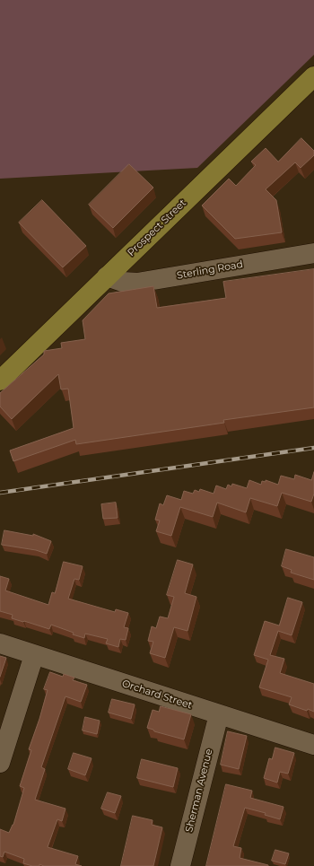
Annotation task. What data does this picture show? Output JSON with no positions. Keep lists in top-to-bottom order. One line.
{"streets":{"main road":["Prospect Street"],"street":["Sterling Road","Orchard Street","Sherman Avenue"]},"crossings":[["Prospect Street","Sterling Road"],["Orchard Street","Sherman Avenue"]]}
